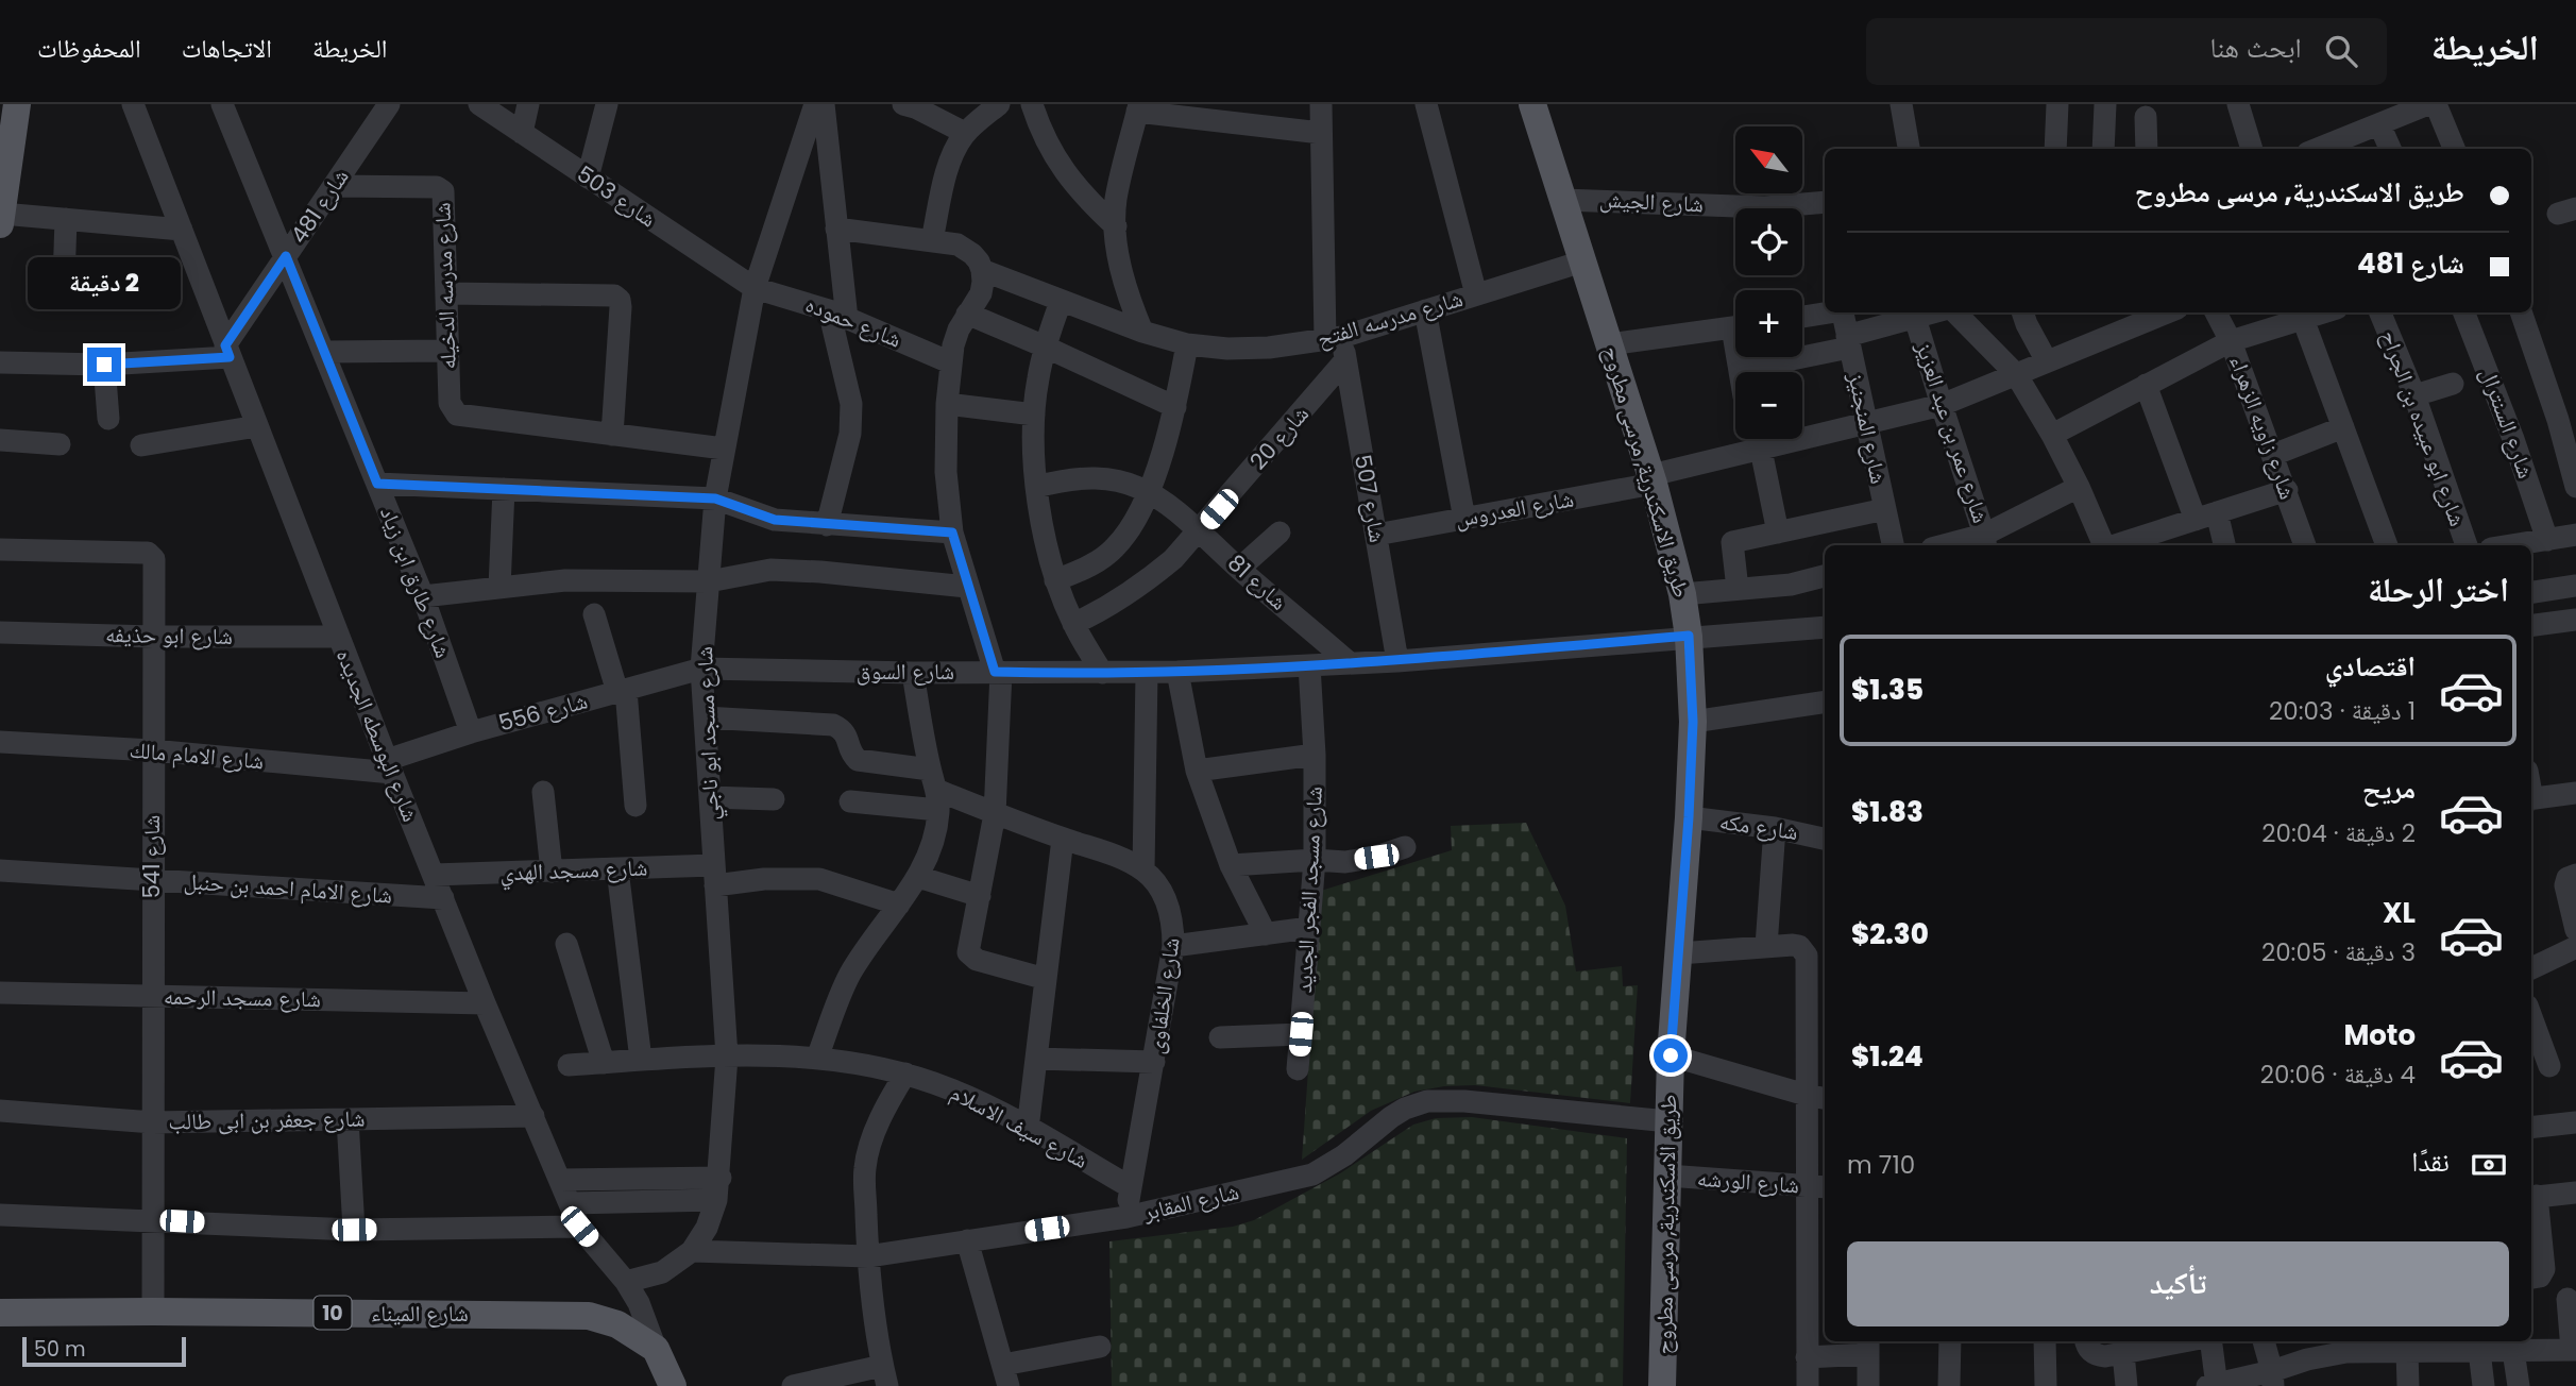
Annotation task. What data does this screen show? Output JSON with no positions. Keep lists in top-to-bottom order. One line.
{"streets":{"main road":["طريق الاسكندرية, مرسى مطروح","10","شارع الميناء"],"street":["شارع 503","شارع الجيش","شارع 481","شارع مدرسه الدخيله","شارع مدرسه الفتح","شارع حموده","شارع السنترال","شارع زاويه الزهراء","شارع المنجنيز","شارع ابو عبيده بن الجراح","شارع عمر بن عبد العزيز","شارع 20","شارع 507","شارع العدروس","شارع طارق ابن زياد","شارع 81","شارع ابو حذيفه","شارع السوق","شارع 556","شارع مسجد ابو ناجي","شارع البوسطه الجديده","شارع الامام مالك","شارع مكه","شارع 541","شارع مسجد الهدي","شارع الامام احمد بن حنبل","شارع مسجد الفجر الجديد","شارع الخلفاوى","شارع مسجد الرحمه","شارع جعفر بن ابى طالب","شارع سيف الاسلام","شارع الورشه","شارع المقابر"]},"crossings":[["شارع 503","شارع حموده"],["شارع 503","شارع مسجد ابو ناجي"],["شارع الجيش","طريق الاسكندرية, مرسى مطروح"],["شارع 481","شارع مدرسه الدخيله"],["شارع 481","شارع طارق ابن زياد"],["شارع 481","شارع البوسطه الجديده"],["شارع مدرسه الفتح","طريق الاسكندرية, مرسى مطروح"],["شارع مدرسه الفتح","شارع 507"],["شارع حموده","شارع مسجد ابو ناجي"],["شارع المنجنيز","شارع العدروس"],["شارع عمر بن عبد العزيز","شارع العدروس"],["شارع 20","شارع 507"],["شارع 20","شارع 81"],["طريق الاسكندرية, مرسى مطروح","شارع العدروس"],["طريق الاسكندرية, مرسى مطروح","شارع السوق"],["طريق الاسكندرية, مرسى مطروح","شارع مكه"],["طريق الاسكندرية, مرسى مطروح","شارع الورشه"],["طريق الاسكندرية, مرسى مطروح","شارع المقابر"],["شارع 507","شارع العدروس"],["شارع 507","شارع السوق"],["شارع طارق ابن زياد","شارع 556"],["شارع 81","شارع السوق"],["شارع ابو حذيفه","شارع البوسطه الجديده"],["شارع ابو حذيفه","شارع 541"],["شارع السوق","شارع 556"],["شارع السوق","شارع مسجد ابو ناجي"],["شارع السوق","شارع مسجد الفجر الجديد"],["شارع 556","شارع مسجد ابو ناجي"],["شارع 556","شارع البوسطه الجديده"],["شارع 556","شارع الامام مالك"],["شارع مسجد ابو ناجي","شارع البوسطه الجديده"],["شارع مسجد ابو ناجي","شارع مسجد الهدي"],["شارع مسجد ابو ناجي","شارع سيف الاسلام"],["شارع مسجد ابو ناجي","شارع المقابر"],["شارع البوسطه الجديده","شارع الامام مالك"],["شارع البوسطه الجديده","شارع مسجد الهدي"],["شارع البوسطه الجديده","شارع الامام احمد بن حنبل"],["شارع البوسطه الجديده","شارع مسجد الرحمه"],["شارع البوسطه الجديده","شارع جعفر بن ابى طالب"],["شارع البوسطه الجديده","شارع الميناء"],["شارع الامام مالك","شارع 541"],["شارع 541","شارع الامام احمد بن حنبل"],["شارع 541","شارع مسجد الرحمه"],["شارع 541","شارع جعفر بن ابى طالب"],["شارع 541","شارع الميناء"],["شارع الخلفاوى","شارع سيف الاسلام"],["شارع الخلفاوى","شارع المقابر"]],"scale_bar":"50 m","north":"top left","page":{"header":"الخريطة","search":"ابحث هنا","nav":["الخريطة","الاتجاهات","المحفوظات"],"map_buttons":["+","−"],"banner":["طريق الاسكندرية, مرسى مطروح","شارع 481"],"bubble":"2 دقيقة","heading":"اختر الرحلة","list":[{"name":"اقتصادي","note":"1 دقيقة · 20:03","value":"$1.35"},{"name":"مريح","note":"2 دقيقة · 20:04","value":"$1.83"},{"name":"XL","note":"3 دقيقة · 20:05","value":"$2.30"},{"name":"Moto","note":"4 دقيقة · 20:06","value":"$1.24"}],"pay":["نقدًا","710 m"],"buttons":"تأكيد","scale":"50 m"}}
